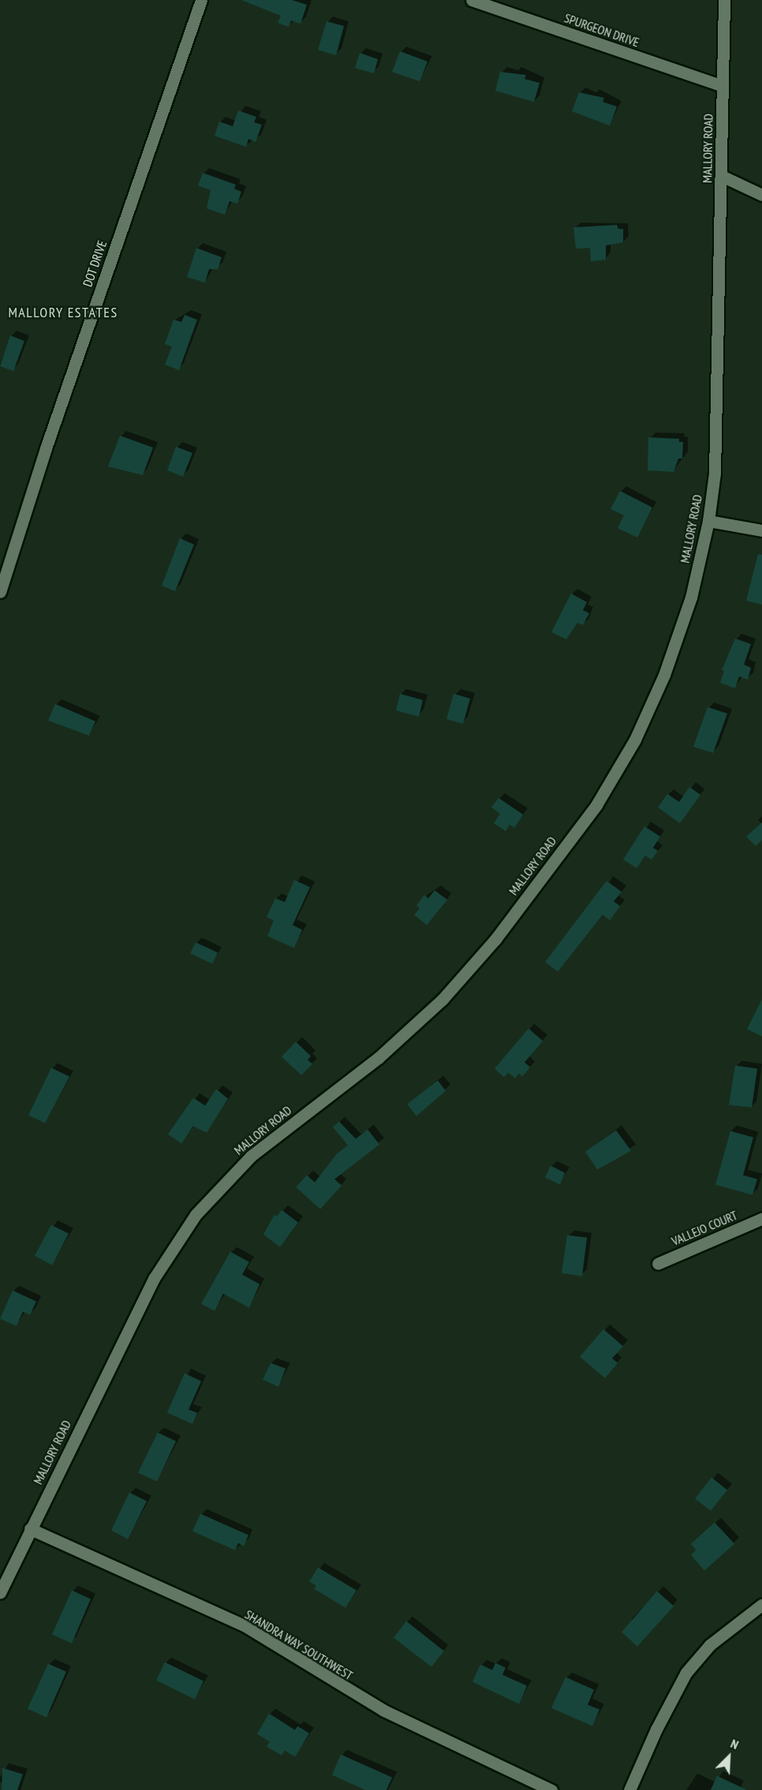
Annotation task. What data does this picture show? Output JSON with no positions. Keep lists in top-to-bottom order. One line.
{"streets":{"street":["SPURGEON DRIVE","MALLORY ROAD","DOT DRIVE","VALLEJO COURT","SHANDRA WAY SOUTHWEST"]},"crossings":[["SPURGEON DRIVE","MALLORY ROAD"],["MALLORY ROAD","SHANDRA WAY SOUTHWEST"]],"districts":["MALLORY ESTATES"],"north":"top right"}
